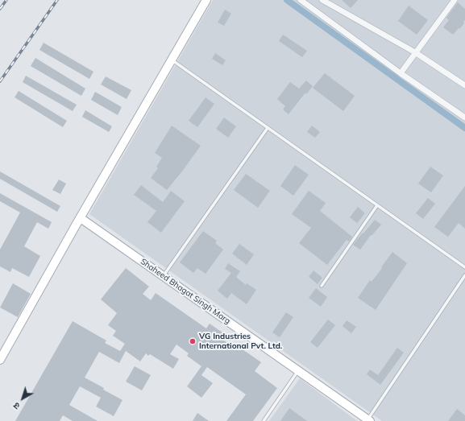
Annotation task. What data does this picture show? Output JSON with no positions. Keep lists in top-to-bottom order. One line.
{"streets":{"street":["Shaheed Bhagat Singh Marg"]},"places":["VG Industries International Pvt. Ltd."],"north":"bottom left"}
